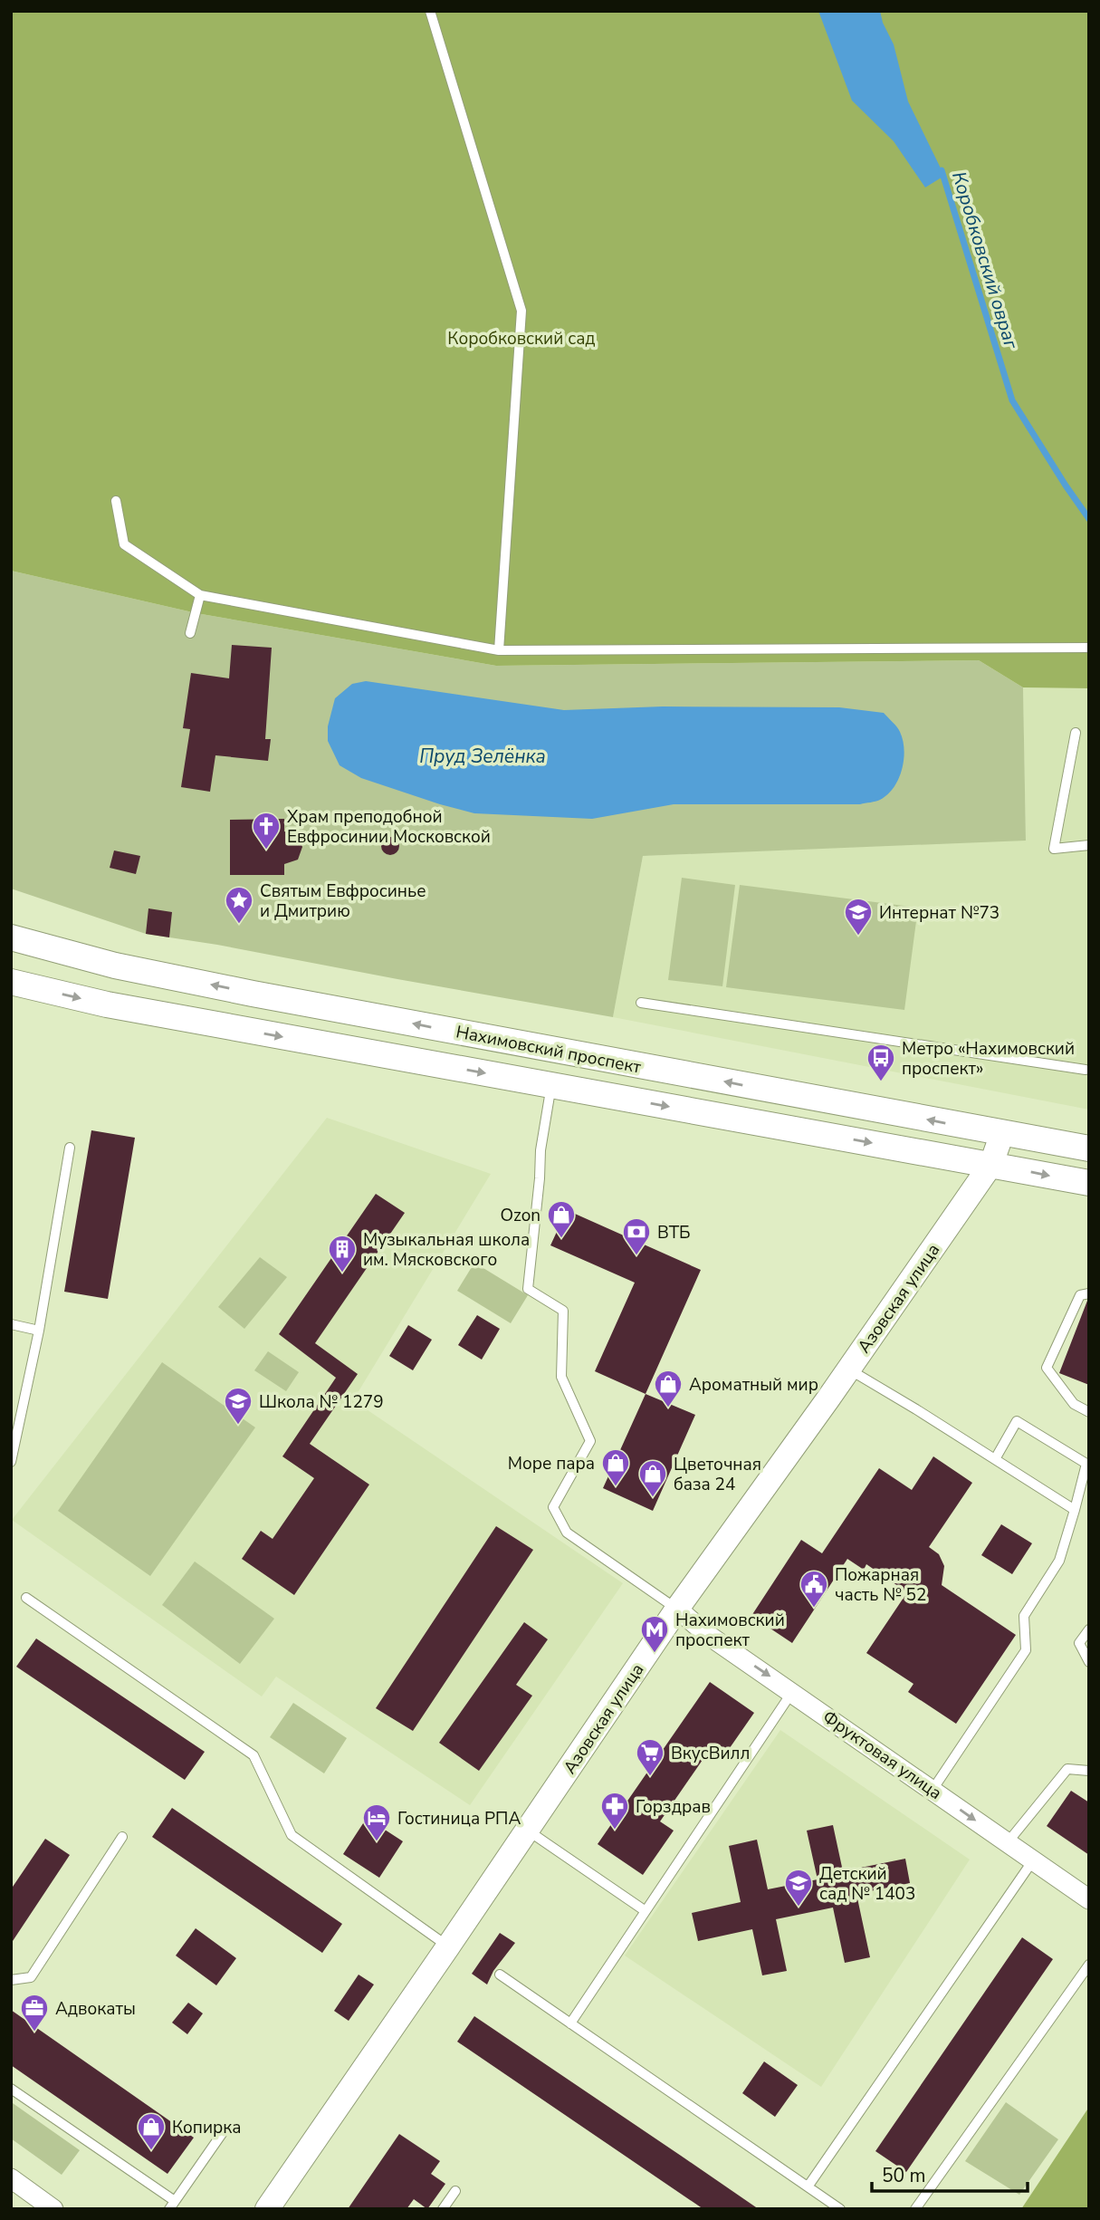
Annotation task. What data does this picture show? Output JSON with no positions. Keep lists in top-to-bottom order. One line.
{"streets":{"main road":["Нахимовский проспект"],"street":["Азовская улица","Фруктовая улица"]},"crossings":[["Нахимовский проспект","Азовская улица"],["Азовская улица","Фруктовая улица"]],"one_way":["Фруктовая улица"],"water":["Коробковский овраг","Пруд Зелёнка"],"parks":["Коробковский сад"],"places":{"church":["Храм преподобной Евфросинии Московской"],"place":["Святым Евфросинье и Дмитрию"],"school or university":["Интернат №73","Школа № 1279","Детский сад № 1403"],"bus stop":["Метро «Нахимовский проспект»"],"shop":["Ozon","Ароматный мир","Море пара","Цветочная база 24","Копирка"],"bank":["ВТБ"],"building":["Музыкальная школа им. Мясковского"],"public building":["Пожарная часть № 52"],"metro station":["Нахимовский проспект"],"supermarket":["ВкусВилл"],"pharmacy":["Горздрав"],"hotel":["Гостиница РПА"],"office":["Адвокаты"]},"scale_bar":"50 m"}
